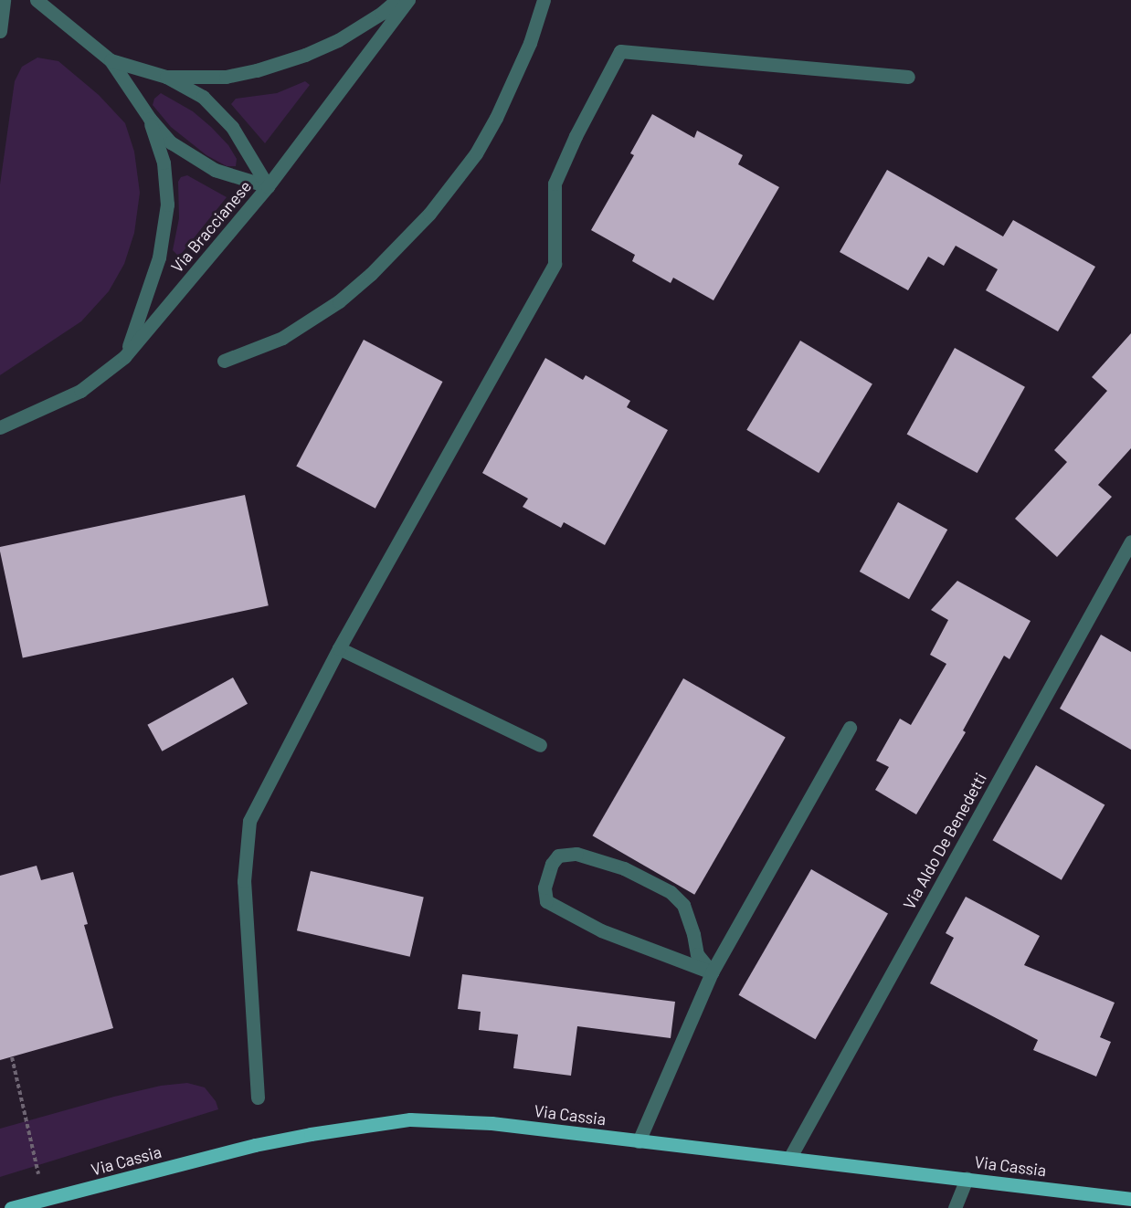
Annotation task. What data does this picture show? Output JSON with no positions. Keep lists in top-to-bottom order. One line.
{"streets":{"main road":["Via Cassia"],"street":["Via Braccianese","Via Aldo De Benedetti"]},"crossings":[["Via Aldo De Benedetti","Via Cassia"]]}
